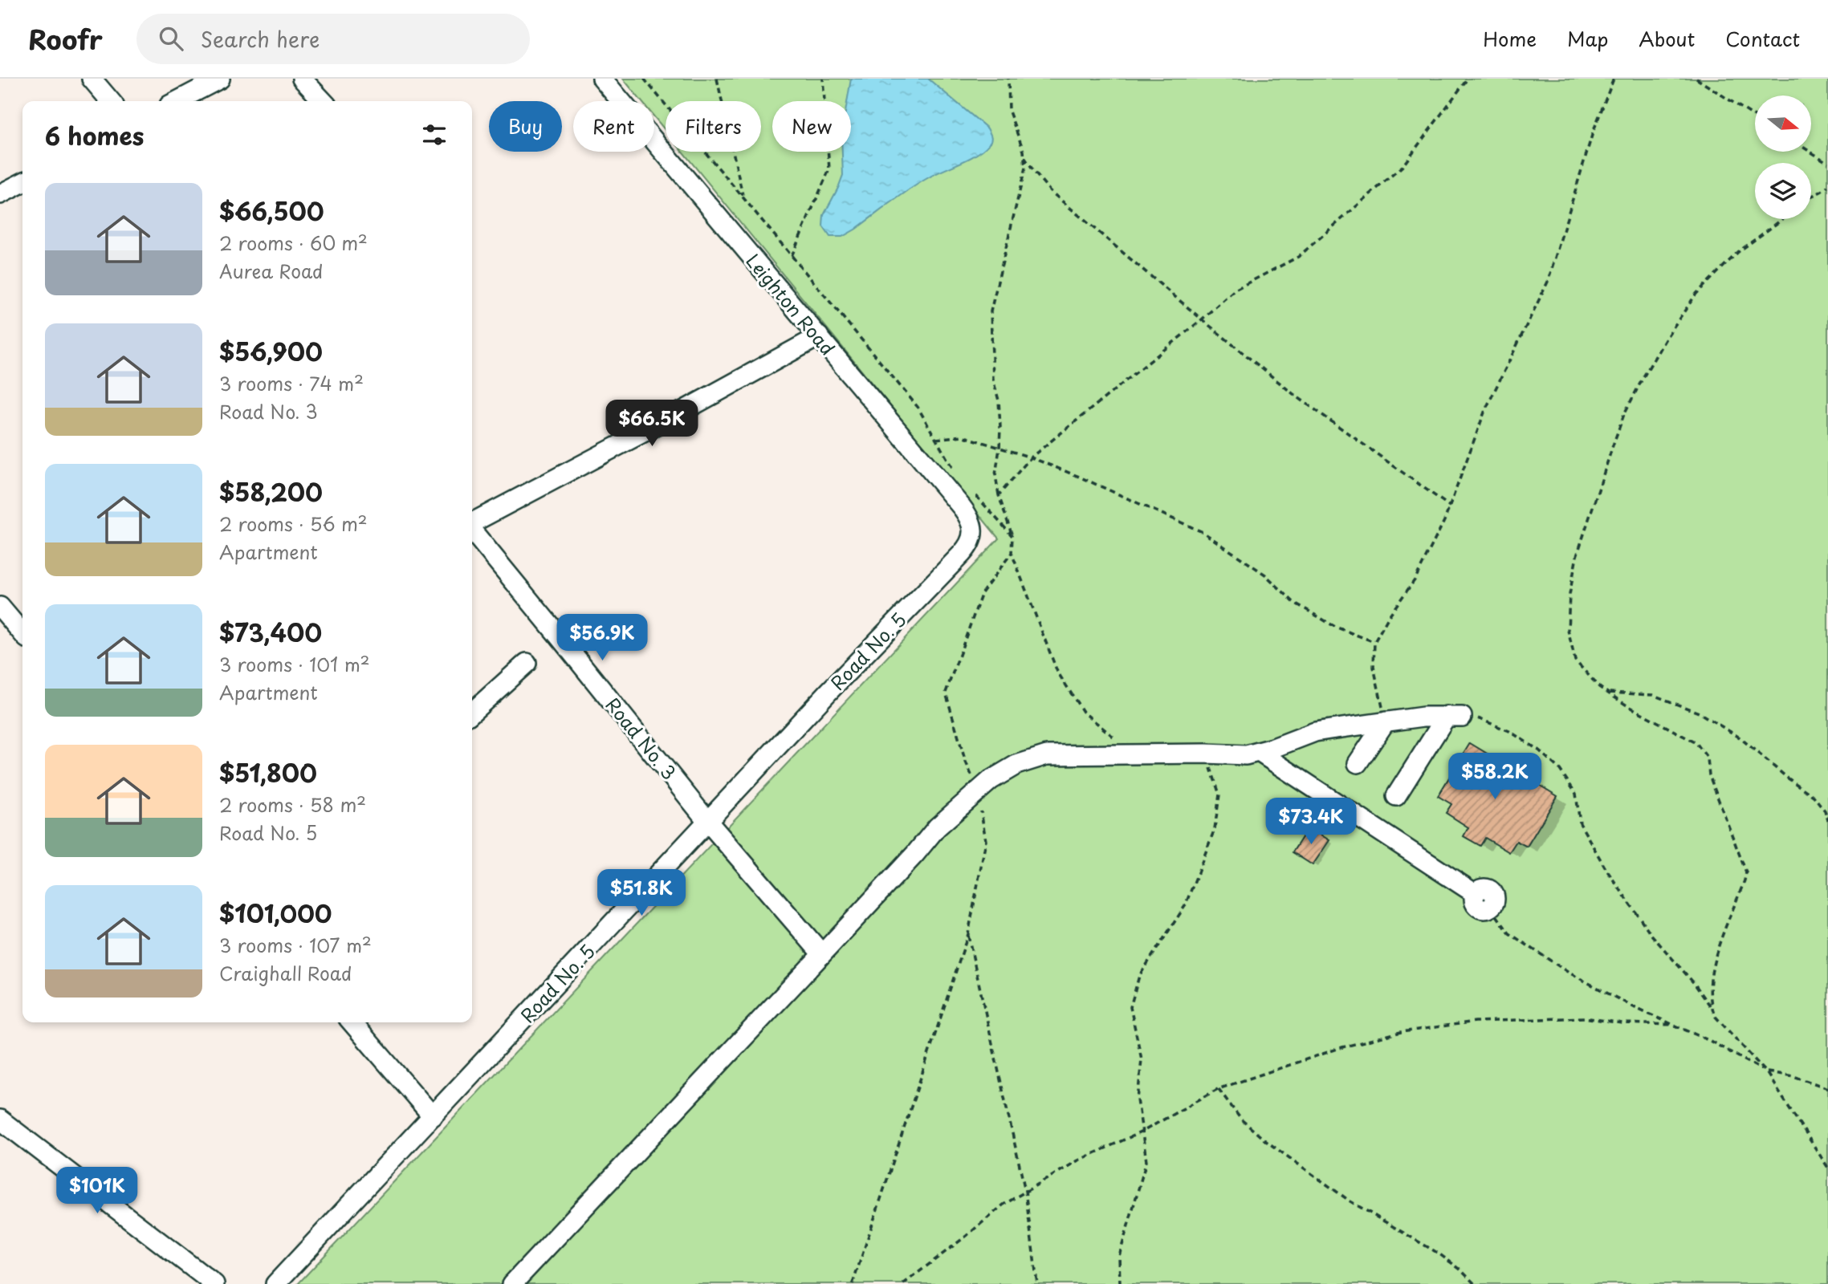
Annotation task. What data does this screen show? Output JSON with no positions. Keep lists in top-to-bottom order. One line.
{"streets":{"street":["Leighton Road","Road No. 5","Road No. 3"]},"crossings":[["Leighton Road","Road No. 5"],["Road No. 5","Road No. 3"]],"north":"right","page":{"header":"Roofr","search":"Search here","nav":["Home","Map","About","Contact"],"chip":["Buy","Rent","Filters","New"],"heading":"6 homes","list":[{"name":"$66,500","note":"2 rooms · 60 m² · Aurea Road"},{"name":"$56,900","note":"3 rooms · 74 m² · Road No. 3"},{"name":"$58,200","note":"2 rooms · 56 m² · Apartment"},{"name":"$73,400","note":"3 rooms · 101 m² · Apartment"},{"name":"$51,800","note":"2 rooms · 58 m² · Road No. 5"},{"name":"$101,000","note":"3 rooms · 107 m² · Craighall Road"}],"price":["$66.5K","$56.9K","$58.2K","$73.4K","$51.8K","$101K"]}}
